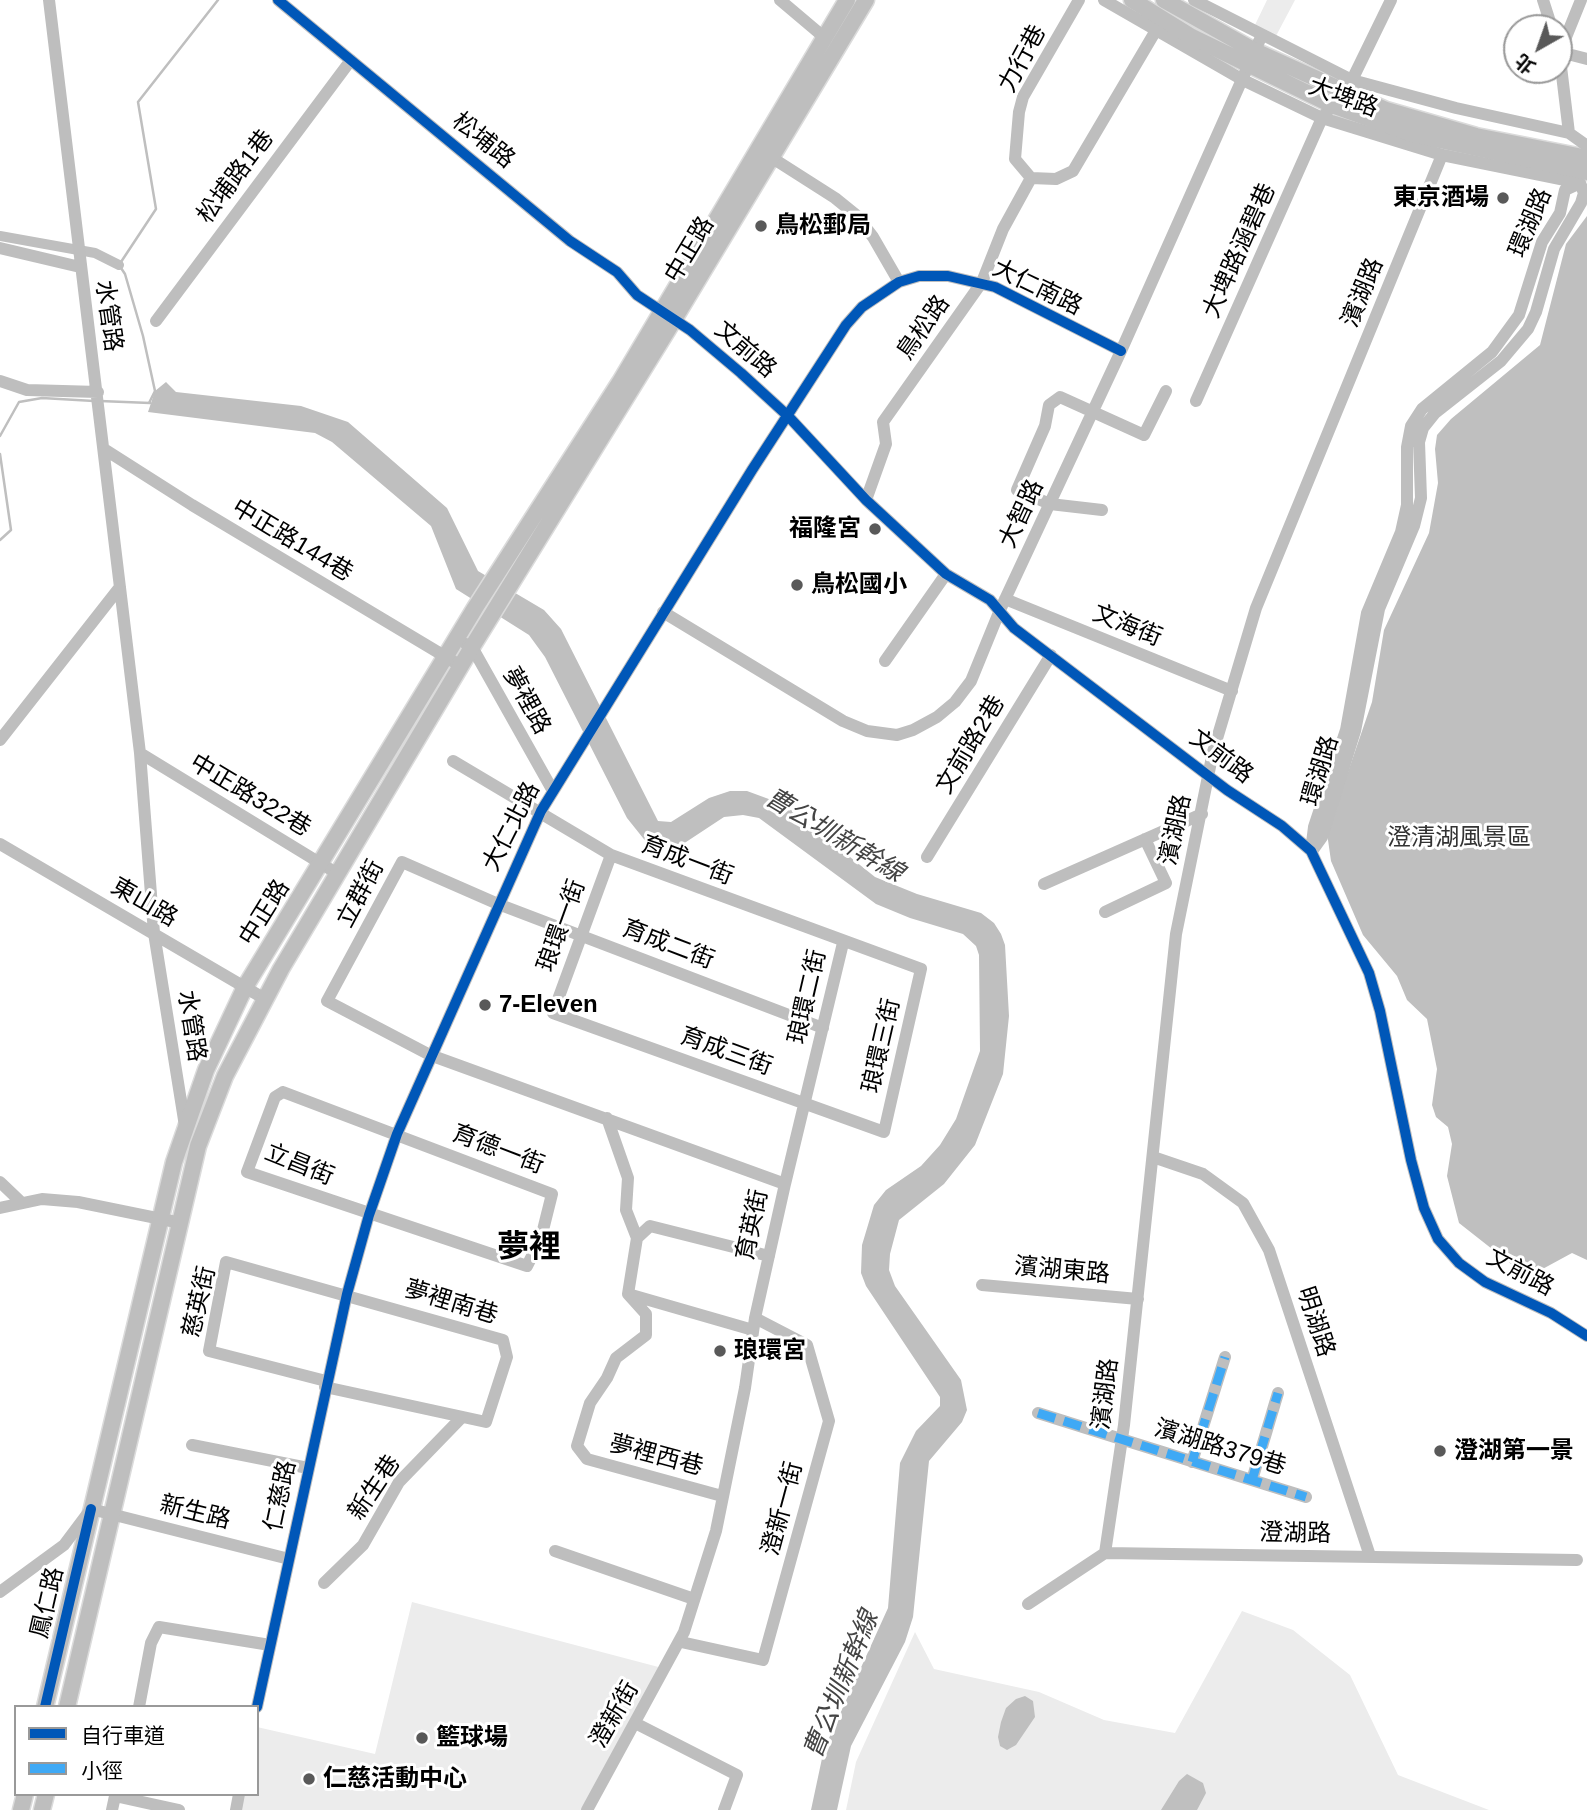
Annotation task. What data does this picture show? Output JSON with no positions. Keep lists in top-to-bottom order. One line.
{"streets":{"main road":["大埤路","中正路","鳳仁路"],"street":["力行巷","松埔路","松埔路1巷","環湖路","大埤路涵碧巷","大仁南路","濱湖路","水管路","鳥松路","文前路","大智路","中正路144巷","文海街","夢裡路","文前路2巷","中正路322巷","大仁北路","育成一街","立群街","東山路","琅環一街","育成二街","琅環二街","琅環三街","育成三街","育德一街","立昌街","育英街","濱湖東路","慈英街","夢裡南巷","明湖路","濱湖路379巷","夢裡西巷","新生巷","仁慈路","澄新一街","新生路","澄湖路","澄新街"]},"crossings":[["力行巷","鳥松路"],["大埤路","環湖路"],["大埤路","大埤路涵碧巷"],["大埤路","濱湖路"],["大埤路","大智路"],["松埔路","松埔路1巷"],["松埔路","中正路"],["松埔路","文前路"],["環湖路","文前路"],["中正路","水管路"],["中正路","文前路"],["中正路","中正路144巷"],["中正路","夢裡路"],["中正路","中正路322巷"],["中正路","東山路"],["中正路","鳳仁路"],["大仁南路","鳥松路"],["大仁南路","文前路"],["大仁南路","大智路"],["大仁南路","大仁北路"],["濱湖路","文前路"],["濱湖路","文海街"],["濱湖路","濱湖東路"],["濱湖路","明湖路"],["濱湖路","濱湖路379巷"],["濱湖路","澄湖路"],["水管路","中正路144巷"],["水管路","中正路322巷"],["水管路","東山路"],["鳥松路","文前路"],["文前路","大智路"],["文前路","文海街"],["文前路","文前路2巷"],["文前路","大仁北路"],["大智路","文海街"],["大智路","大仁北路"],["夢裡路","大仁北路"],["大仁北路","育成一街"],["大仁北路","立群街"],["大仁北路","育成二街"],["大仁北路","育德一街"],["大仁北路","立昌街"],["大仁北路","育英街"],["大仁北路","慈英街"],["大仁北路","夢裡南巷"],["大仁北路","仁慈路"],["育成一街","琅環一街"],["育成一街","琅環二街"],["育成一街","琅環三街"],["立群街","育成二街"],["立群街","育英街"],["琅環一街","育成二街"],["琅環一街","育成三街"],["育成二街","琅環二街"],["琅環二街","育成三街"],["琅環二街","育英街"],["琅環三街","育成三街"],["育德一街","立昌街"],["育英街","夢裡西巷"],["育英街","澄新一街"],["育英街","澄新街"],["慈英街","夢裡南巷"],["慈英街","仁慈路"],["夢裡南巷","新生巷"],["夢裡南巷","仁慈路"],["明湖路","澄湖路"],["仁慈路","新生路"],["澄新一街","澄新街"],["新生路","鳳仁路"]],"districts":["夢裡"],"water":["曹公圳新幹線"],"parks":["澄清湖風景區"],"places":["東京酒場","鳥松郵局","福隆宮","鳥松國小","7-Eleven","琅環宮","澄湖第一景","籃球場","仁慈活動中心"],"legend":["自行車道","小徑"],"north":"bottom left"}
